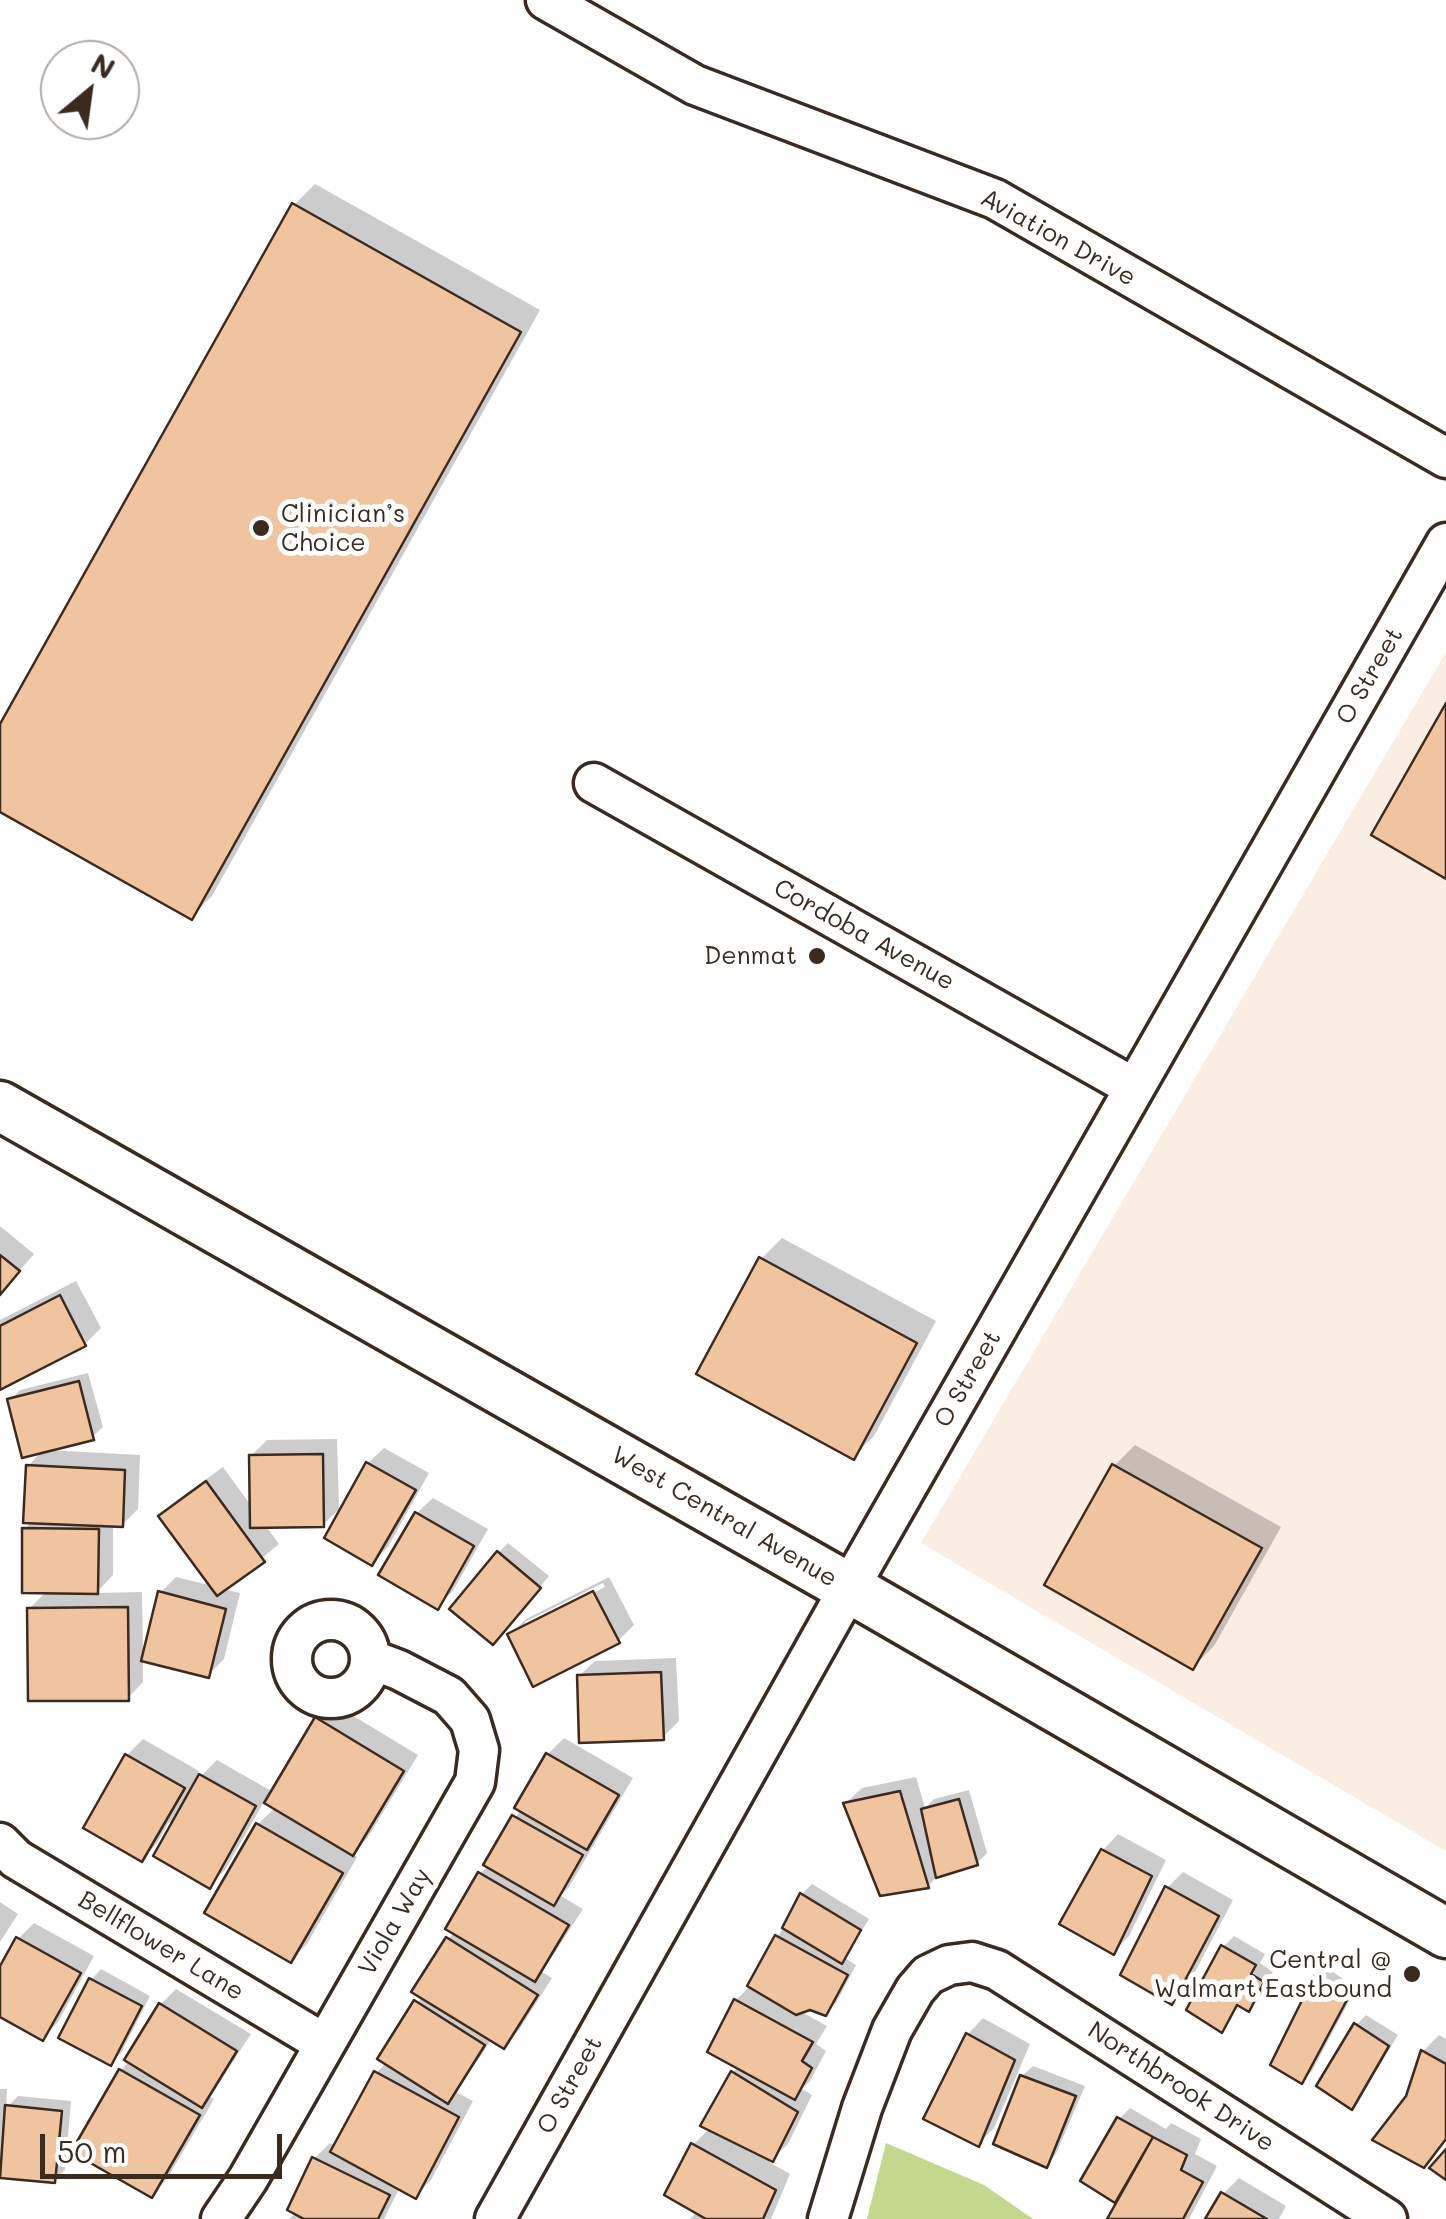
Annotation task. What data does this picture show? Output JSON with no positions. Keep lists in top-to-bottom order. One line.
{"streets":{"main road":["West Central Avenue"],"street":["Aviation Drive","O Street","Cordoba Avenue","Viola Way","Bellflower Lane","Northbrook Drive"]},"crossings":[["O Street","Cordoba Avenue"],["O Street","West Central Avenue"],["Viola Way","Bellflower Lane"]],"places":["Clinician’s Choice","Denmat","Central @ Walmart Eastbound"],"scale_bar":"50 m","north":"top right"}
